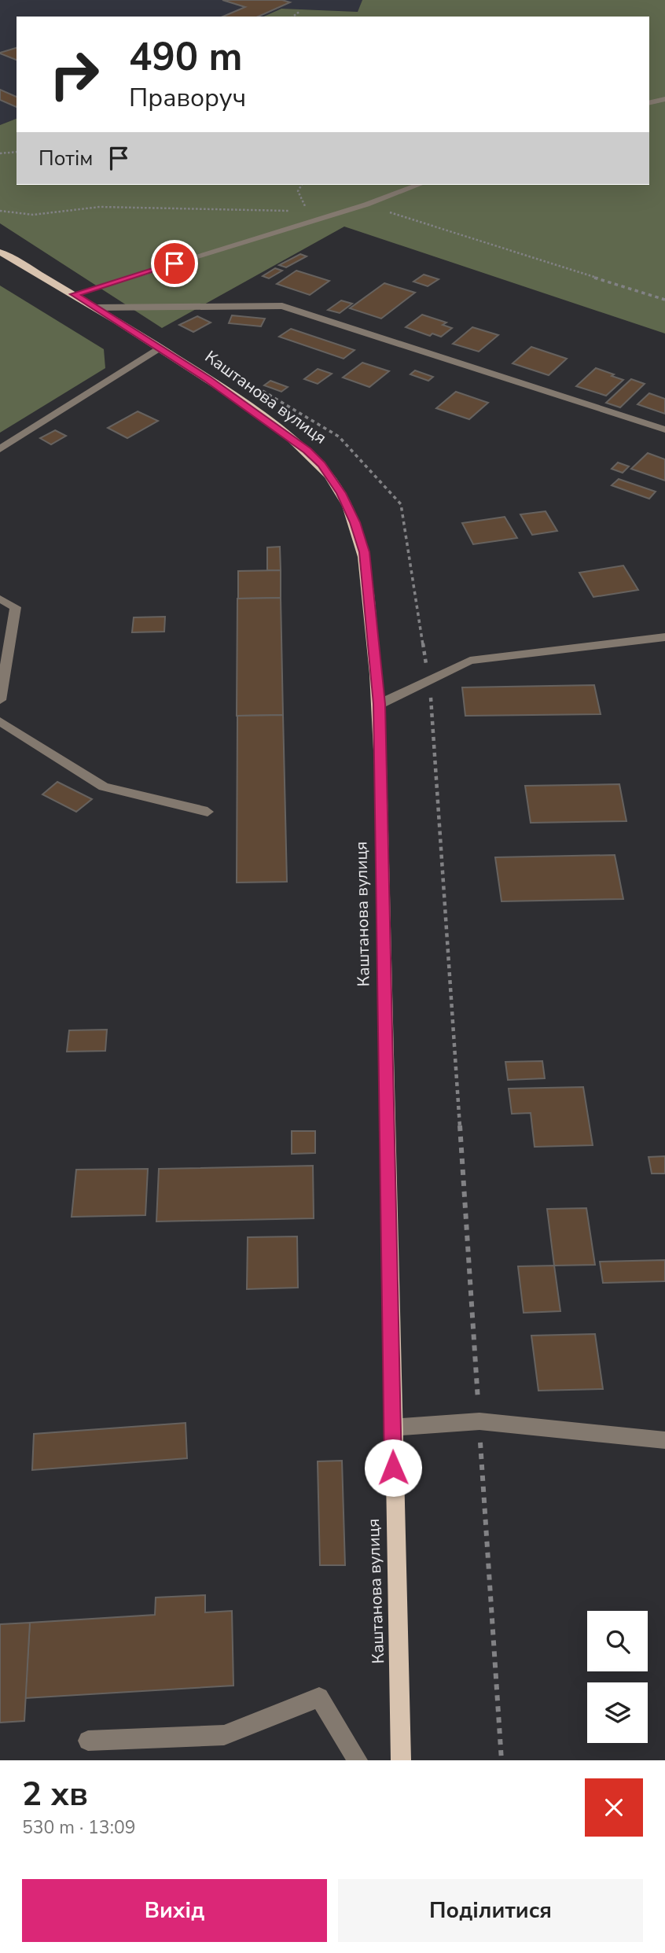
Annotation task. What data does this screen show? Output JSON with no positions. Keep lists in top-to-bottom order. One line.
{"streets":{"main road":["Каштанова вулиця"]},"page":{"turn":["490 m","Праворуч"],"then":"Потім","heading":["2 хв","530 m · 13:09"],"buttons":["Вихід","Поділитися"]}}
